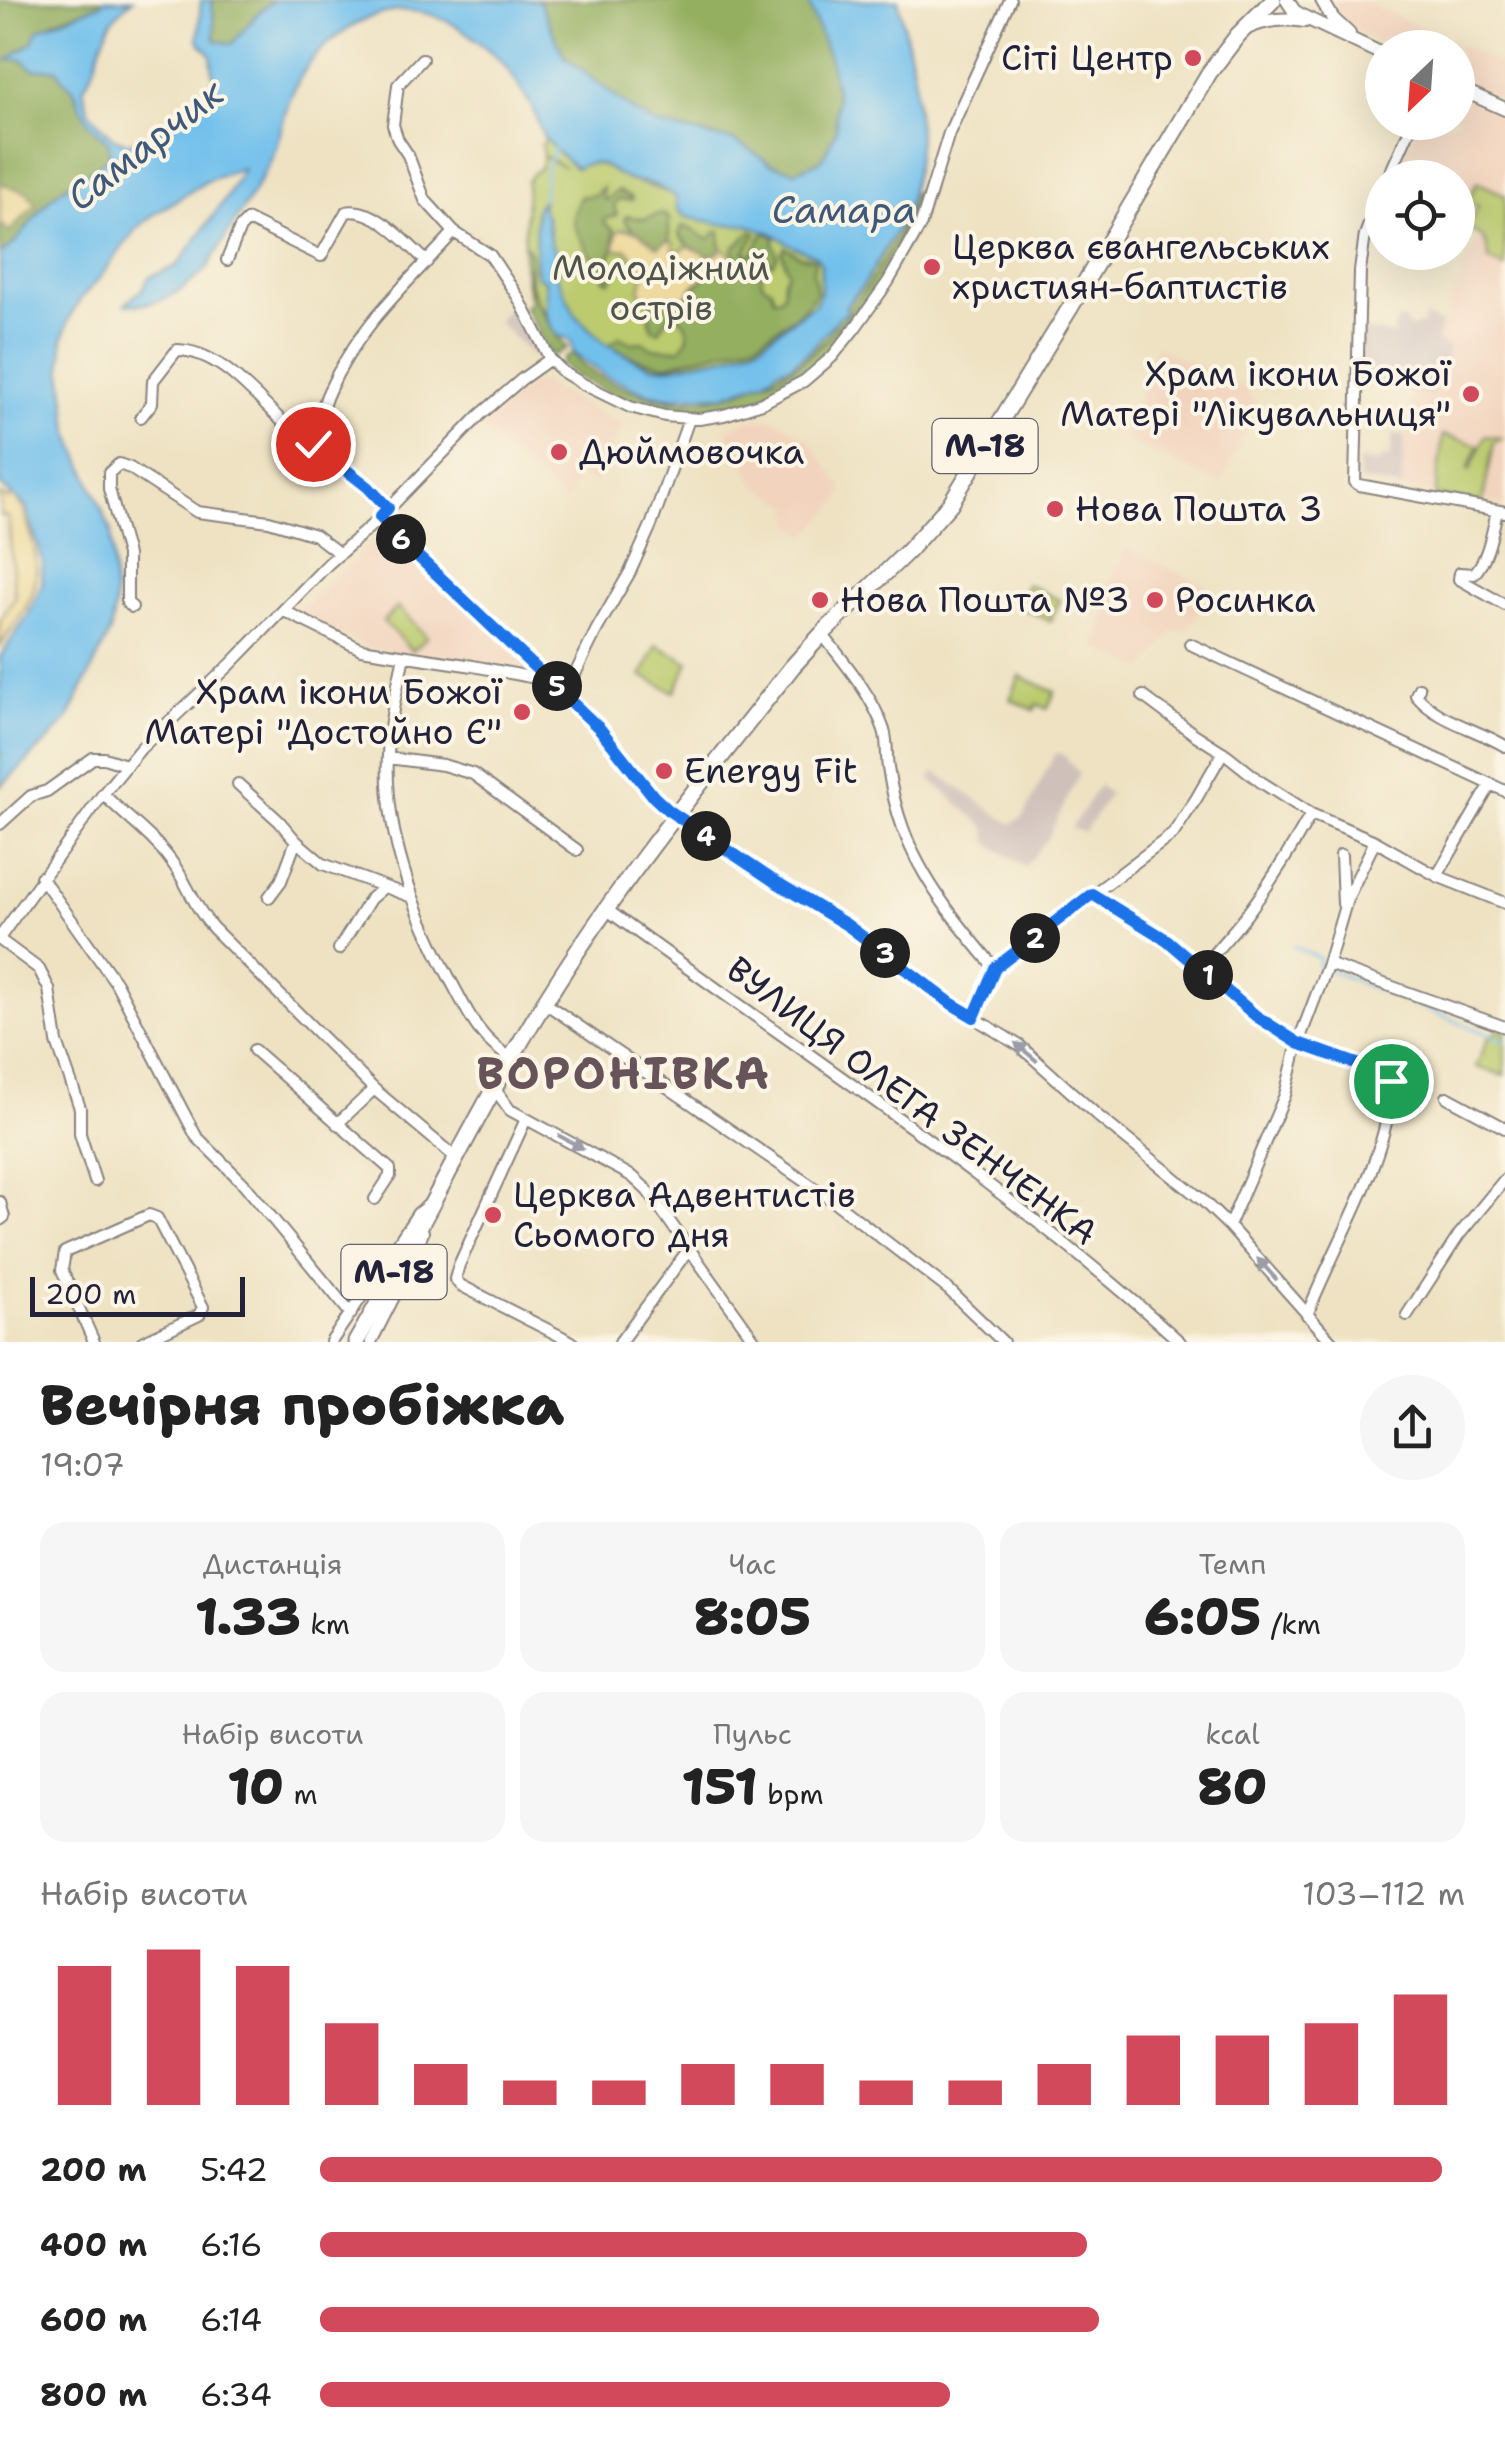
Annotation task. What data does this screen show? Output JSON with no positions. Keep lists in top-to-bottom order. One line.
{"streets":{"highway":["М-18"],"street":["ВУЛИЦЯ ОЛЕГА ЗЕНЧЕНКА"]},"crossings":[["М-18","ВУЛИЦЯ ОЛЕГА ЗЕНЧЕНКА"]],"districts":["ВОРОНІВКА"],"water":["Самарчик","Самара"],"parks":["Молодіжний острів"],"places":["Сіті Центр","Церква євангельських християн-баптистів","Храм ікони Божої Матері \"Лікувальниця\"","Дюймовочка","Нова Пошта 3","Нова Пошта №3","Росинка","Храм ікони Божої Матері \"Достойно Є\"","Energy Fit","Церква Адвентистів Сьомого дня"],"scale_bar":"200 m","north":"bottom left","page":{"pins":["6","5","4","2","3","1"],"scale":"200 m","heading":["Вечірня пробіжка","19:07"],"stats":[["Дистанція","1.33 km"],["Час","8:05"],["Темп","6:05 /km"],["Набір висоти","10 m"],["Пульс","151 bpm"],["kcal","80"]],"chart":["Набір висоти","103–112 m"],"list":[{"name":"200 m","note":"5:42"},{"name":"400 m","note":"6:16"},{"name":"600 m","note":"6:14"},{"name":"800 m","note":"6:34"}]}}
